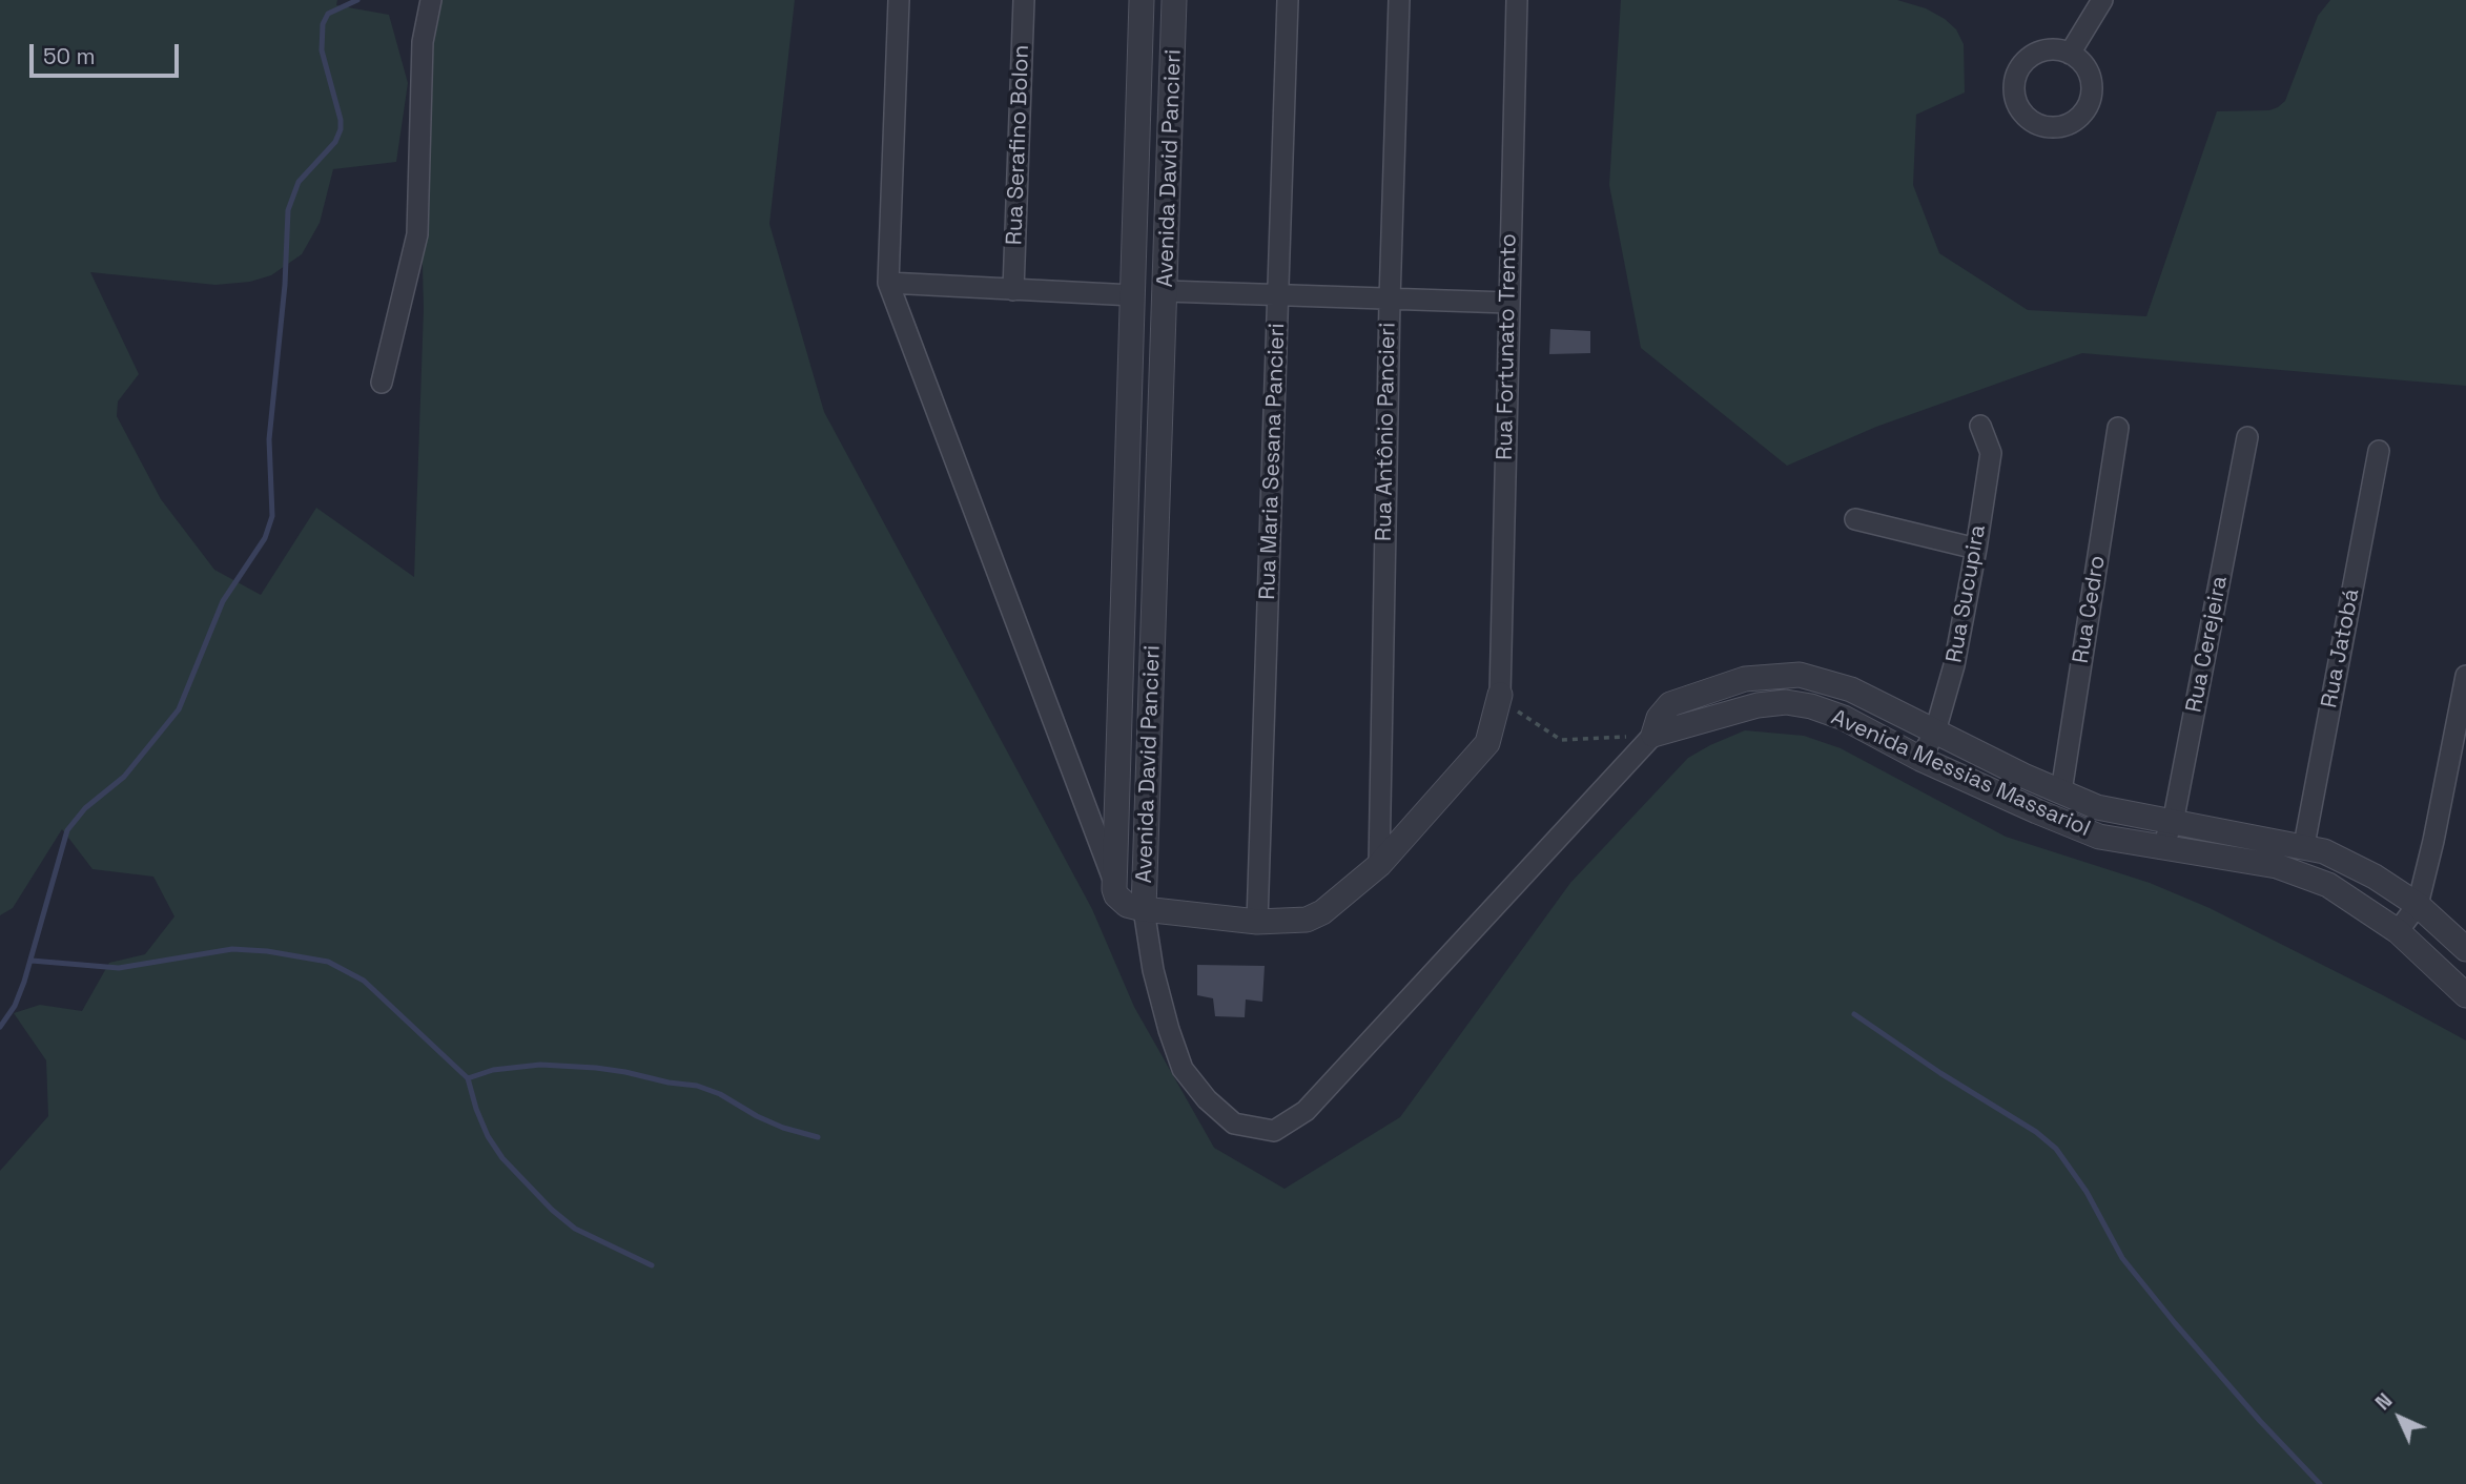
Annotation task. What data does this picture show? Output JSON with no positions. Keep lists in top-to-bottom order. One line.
{"streets":{"street":["Rua Serafino Bolon","Avenida David Pancieri","Rua Fortunato Trento","Rua Antônio Pancieri","Rua Maria Sesana Pancieri","Rua Sucupira","Rua Cedro","Rua Cerejeira","Rua Jatobá","Avenida Messias Massariol"]},"crossings":[["Rua Sucupira","Avenida Messias Massariol"],["Rua Cedro","Avenida Messias Massariol"],["Rua Cerejeira","Avenida Messias Massariol"],["Rua Jatobá","Avenida Messias Massariol"]],"scale_bar":"50 m","north":"top left"}
